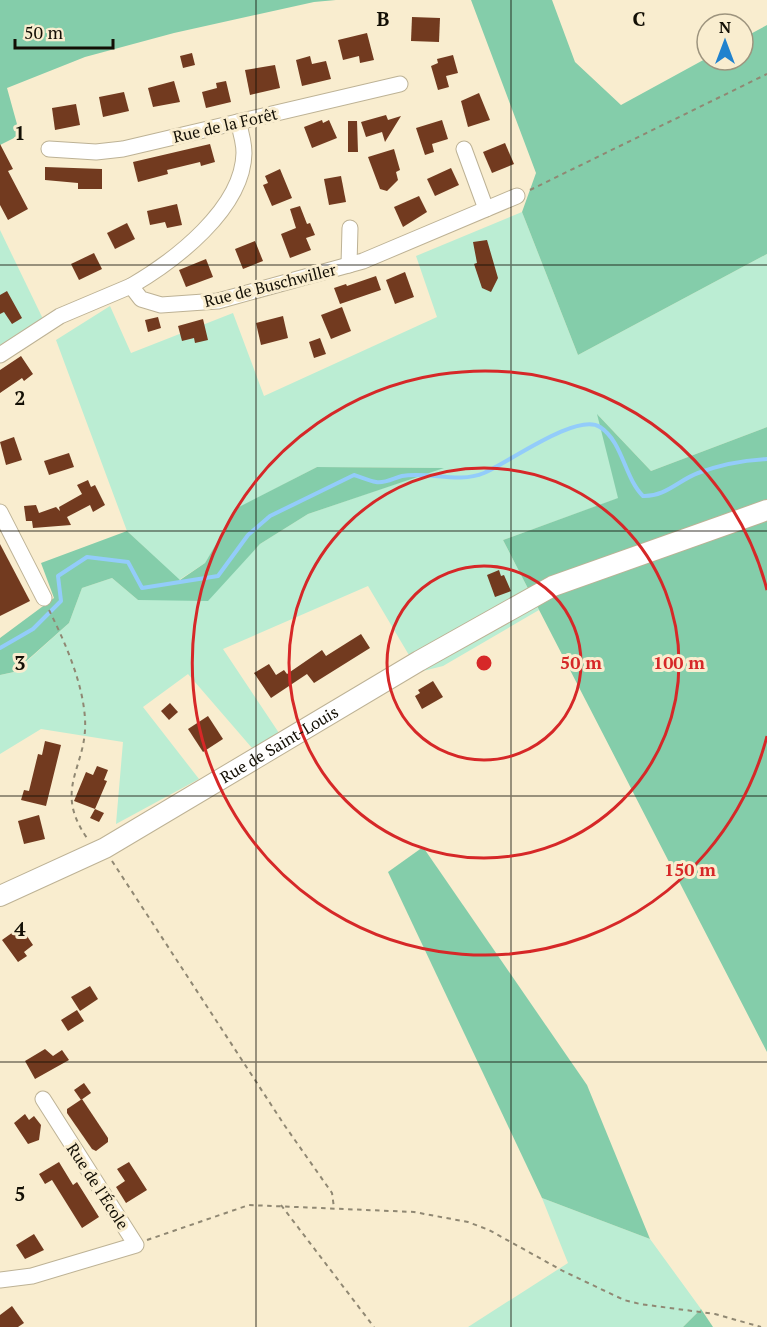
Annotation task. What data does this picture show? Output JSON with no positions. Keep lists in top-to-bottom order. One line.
{"streets":{"street":["Rue de la Forêt","Rue de Buschwiller","Rue de Saint-Louis","Rue de l'École"]},"scale_bar":"50 m","north":"top","grid":{"columns":["B","C"],"rows":["1","2","3","4","5"]},"rings":["50 m","100 m","150 m"]}
